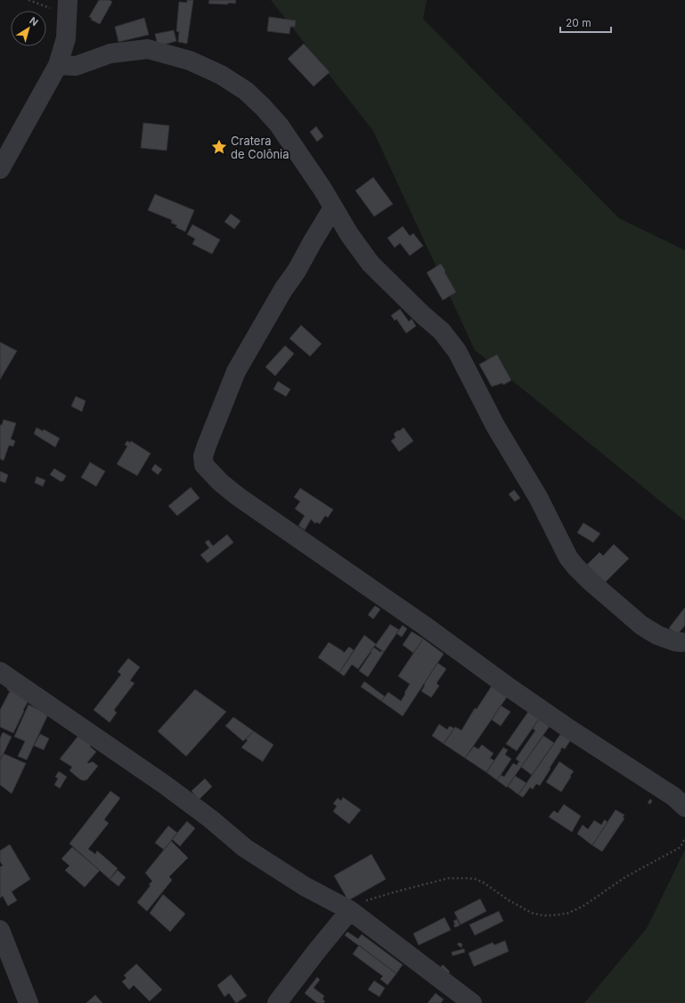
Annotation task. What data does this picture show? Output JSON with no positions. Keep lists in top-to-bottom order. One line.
{"places":{"place":["Cratera de Colônia"]},"scale_bar":"20 m","north":"top right"}
